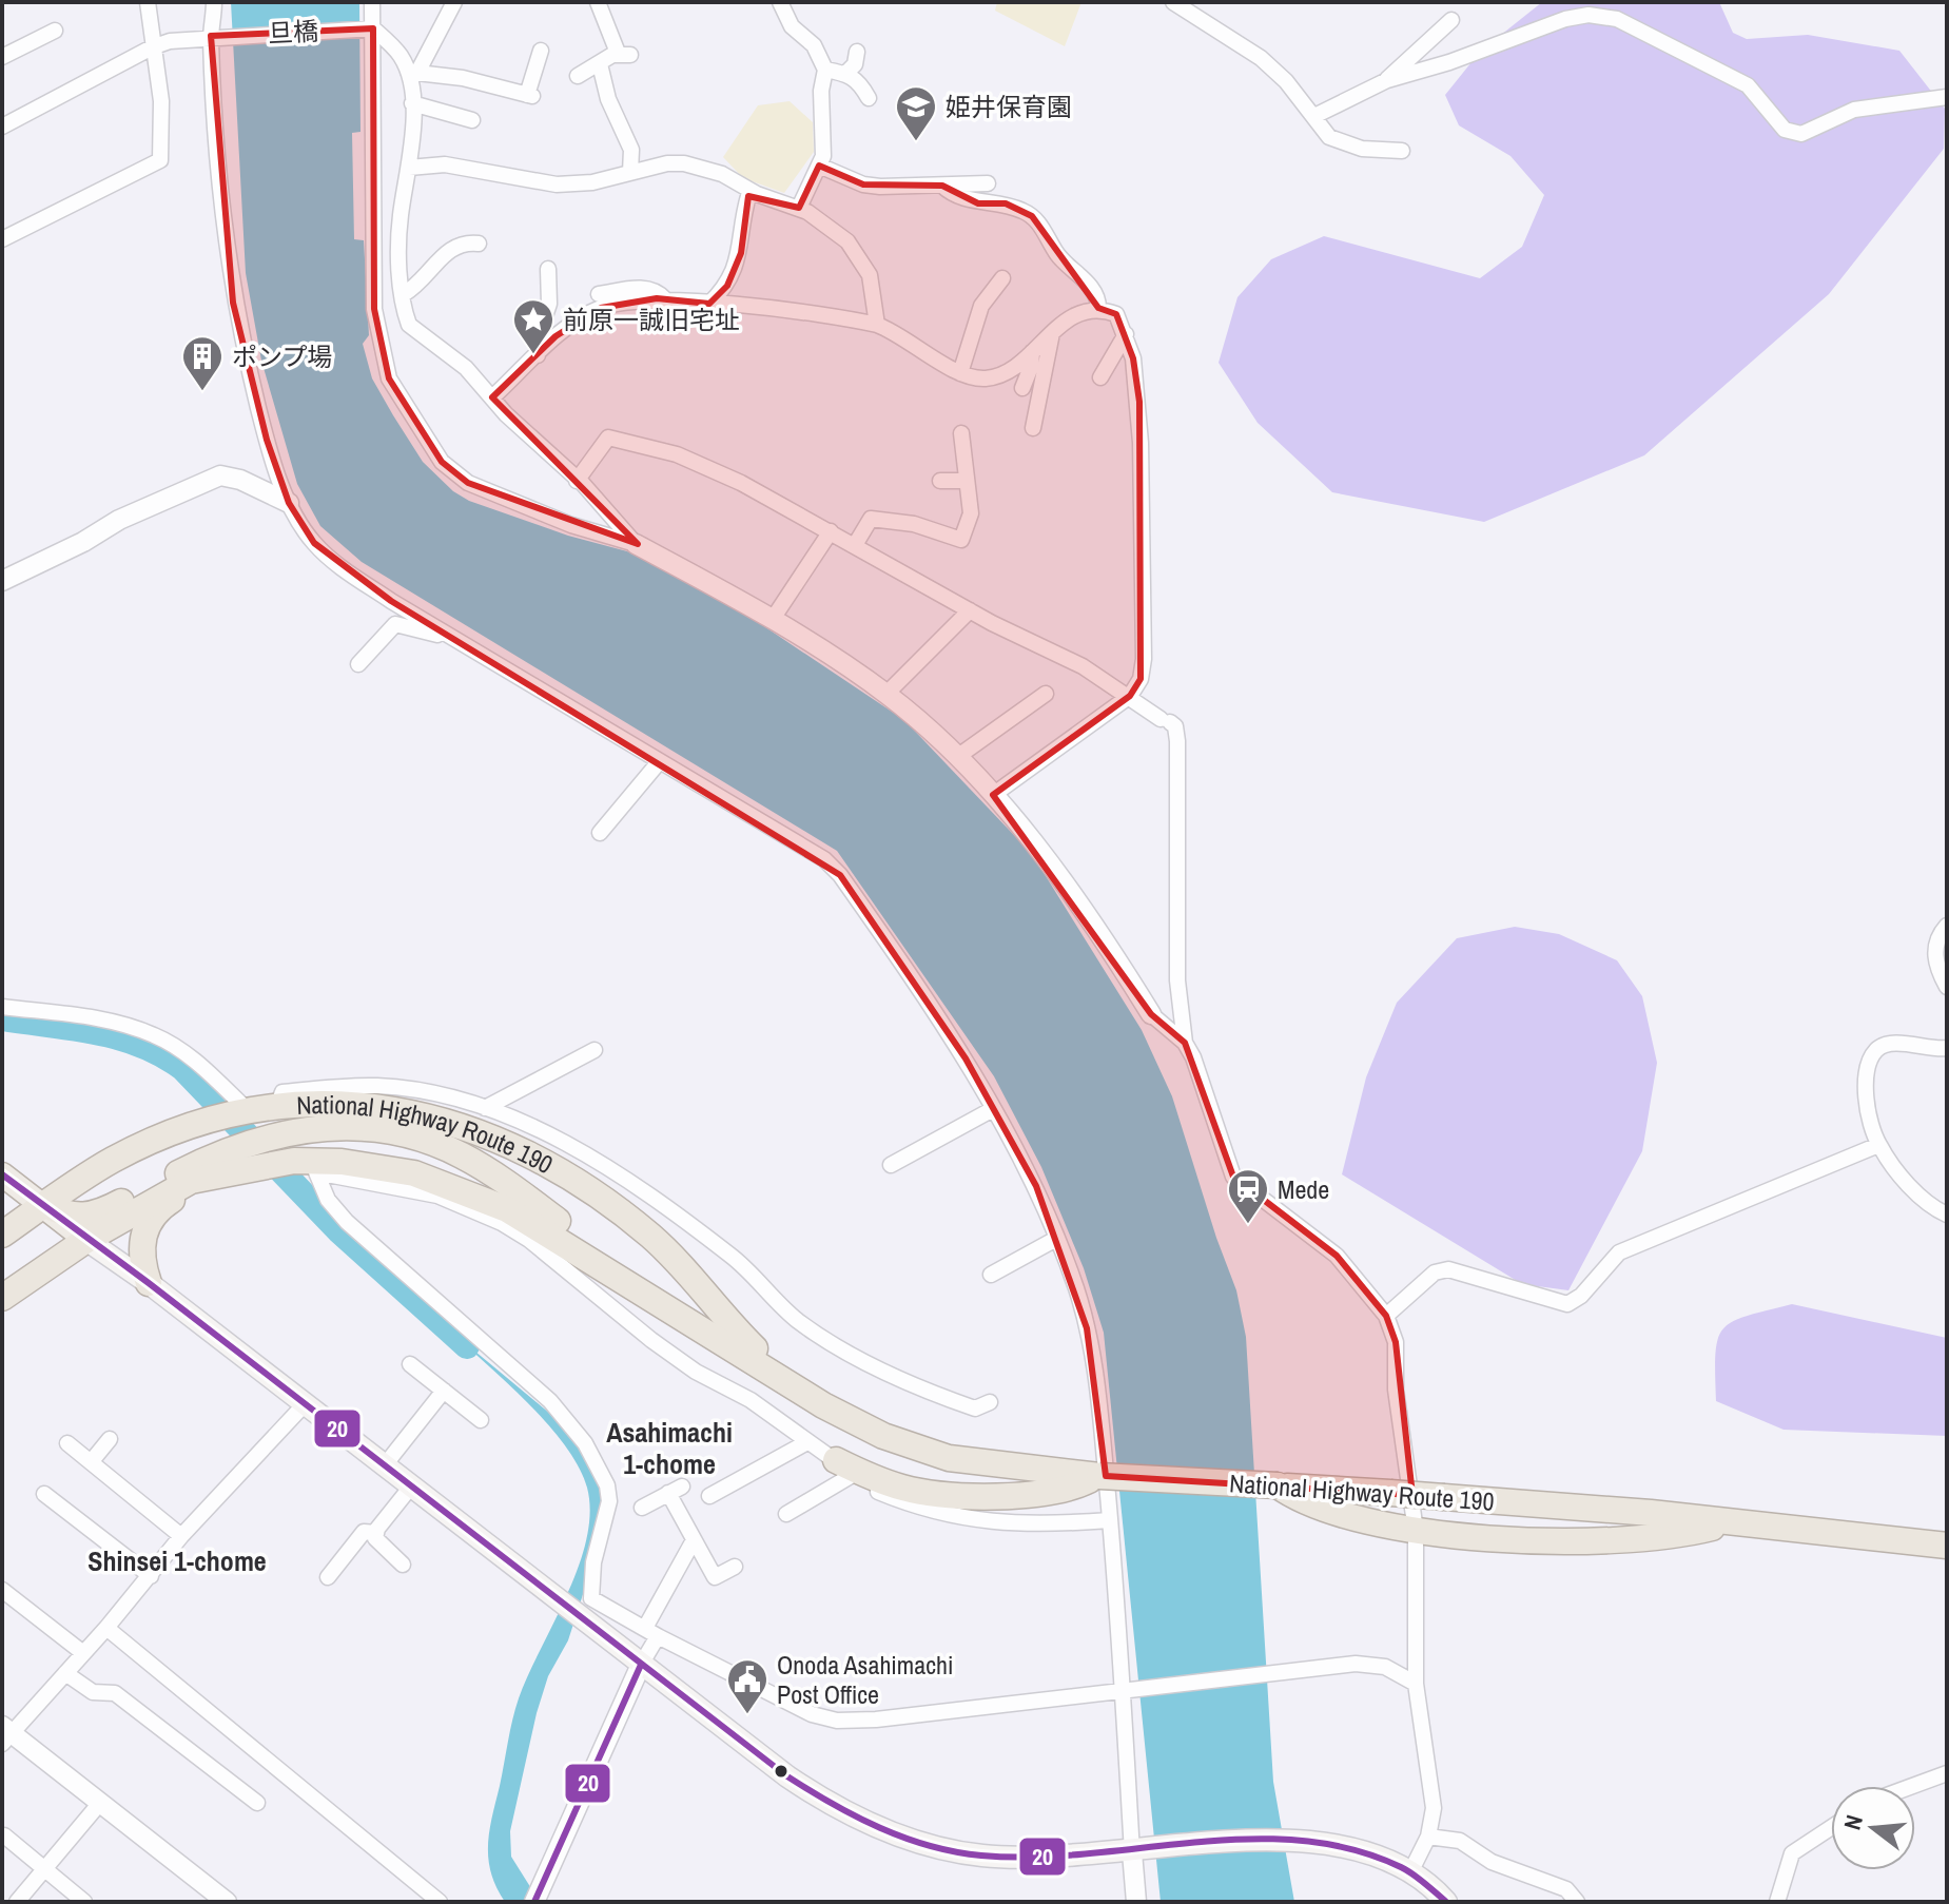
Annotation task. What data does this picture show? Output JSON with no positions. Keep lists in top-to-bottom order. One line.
{"streets":{"highway":["National Highway Route 190"],"street":["旦橋"]},"districts":["Asahimachi 1-chome","Shinsei 1-chome"],"places":{"school or university":["姫井保育園"],"place":["前原一誠旧宅址"],"building":["ポンプ場"],"station":["Mede"],"public building":["Onoda Asahimachi Post Office"]},"lines":["transit line 20"],"north":"left"}
